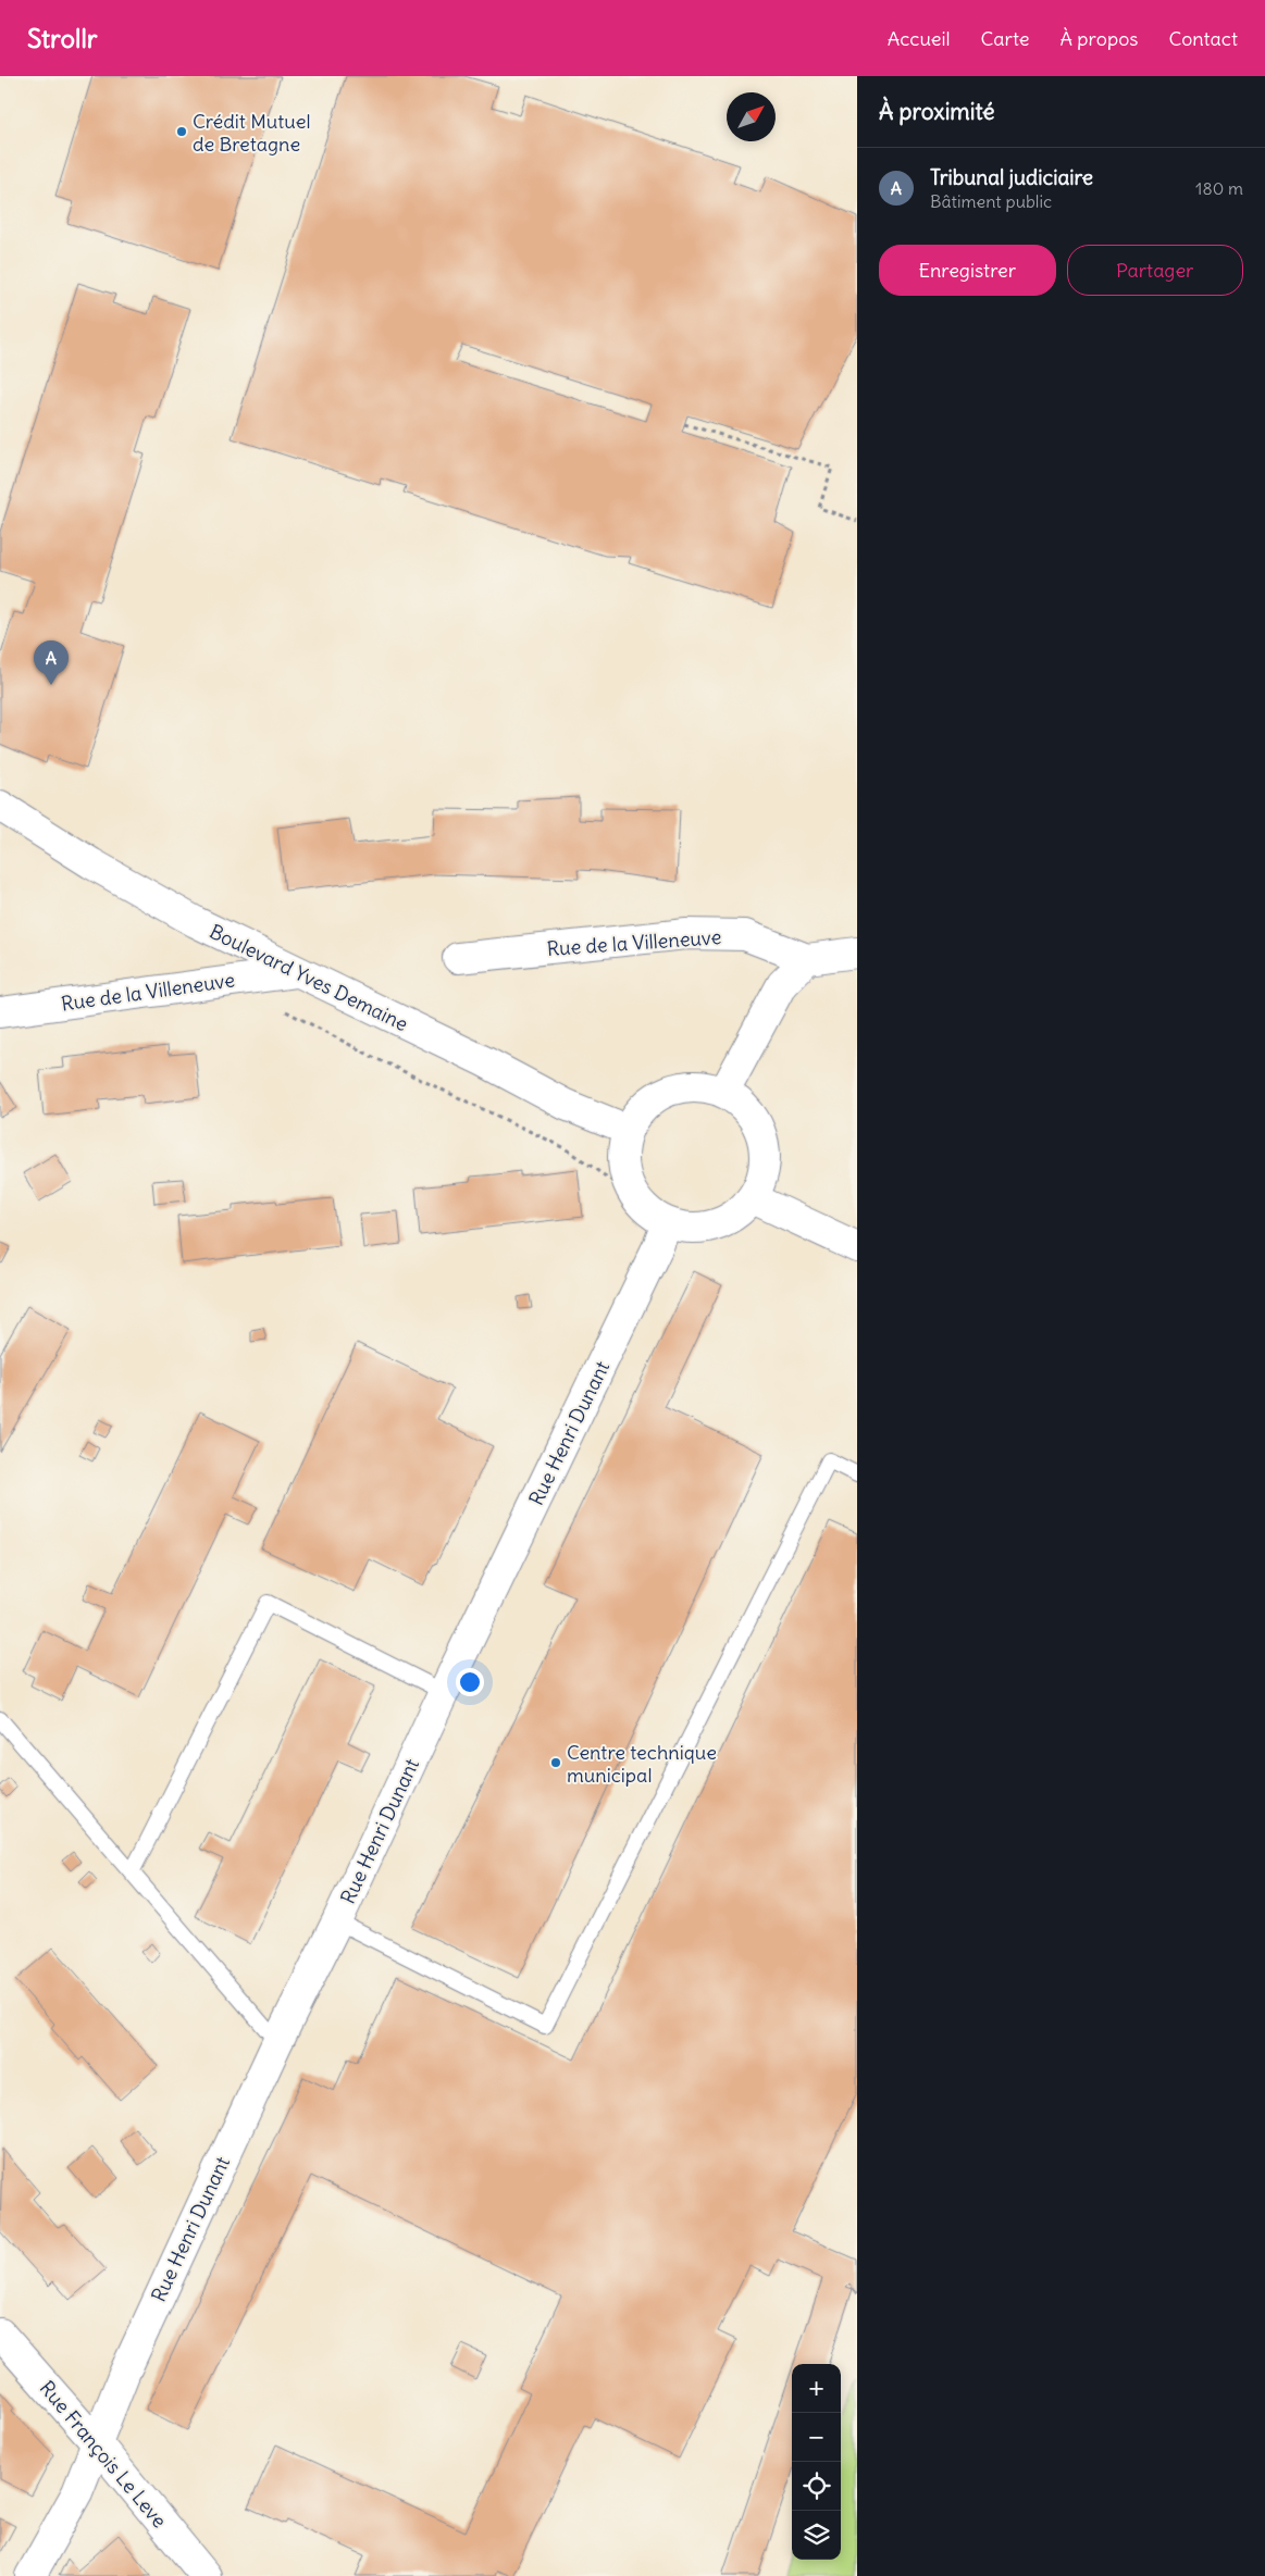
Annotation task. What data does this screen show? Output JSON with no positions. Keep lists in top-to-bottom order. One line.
{"streets":{"street":["Rue de la Villeneuve","Boulevard Yves Demaine","Rue Henri Dunant","Rue François Le Leve"]},"crossings":[["Rue de la Villeneuve","Boulevard Yves Demaine"],["Boulevard Yves Demaine","Rue Henri Dunant"],["Rue Henri Dunant","Rue François Le Leve"]],"places":["Crédit Mutuel de Bretagne","Centre technique municipal"],"north":"top right","page":{"header":"Strollr","nav":["Accueil","Carte","À propos","Contact"],"heading":"À proximité","list":[{"mark":"A","name":"Tribunal judiciaire","note":"Bâtiment public","value":"180 m"}],"buttons":["Enregistrer","Partager"],"pins":"A","map_buttons":["+","−"]}}
